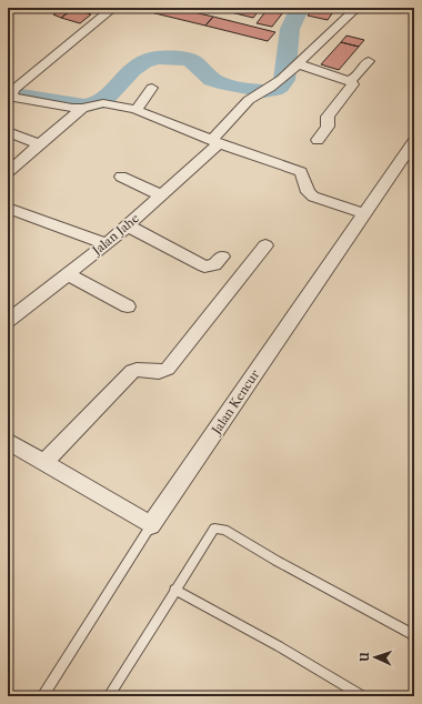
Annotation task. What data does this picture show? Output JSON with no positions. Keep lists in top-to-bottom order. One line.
{"streets":{"street":["Jalan Jahe","Jalan Kencur"]},"north":"left"}
